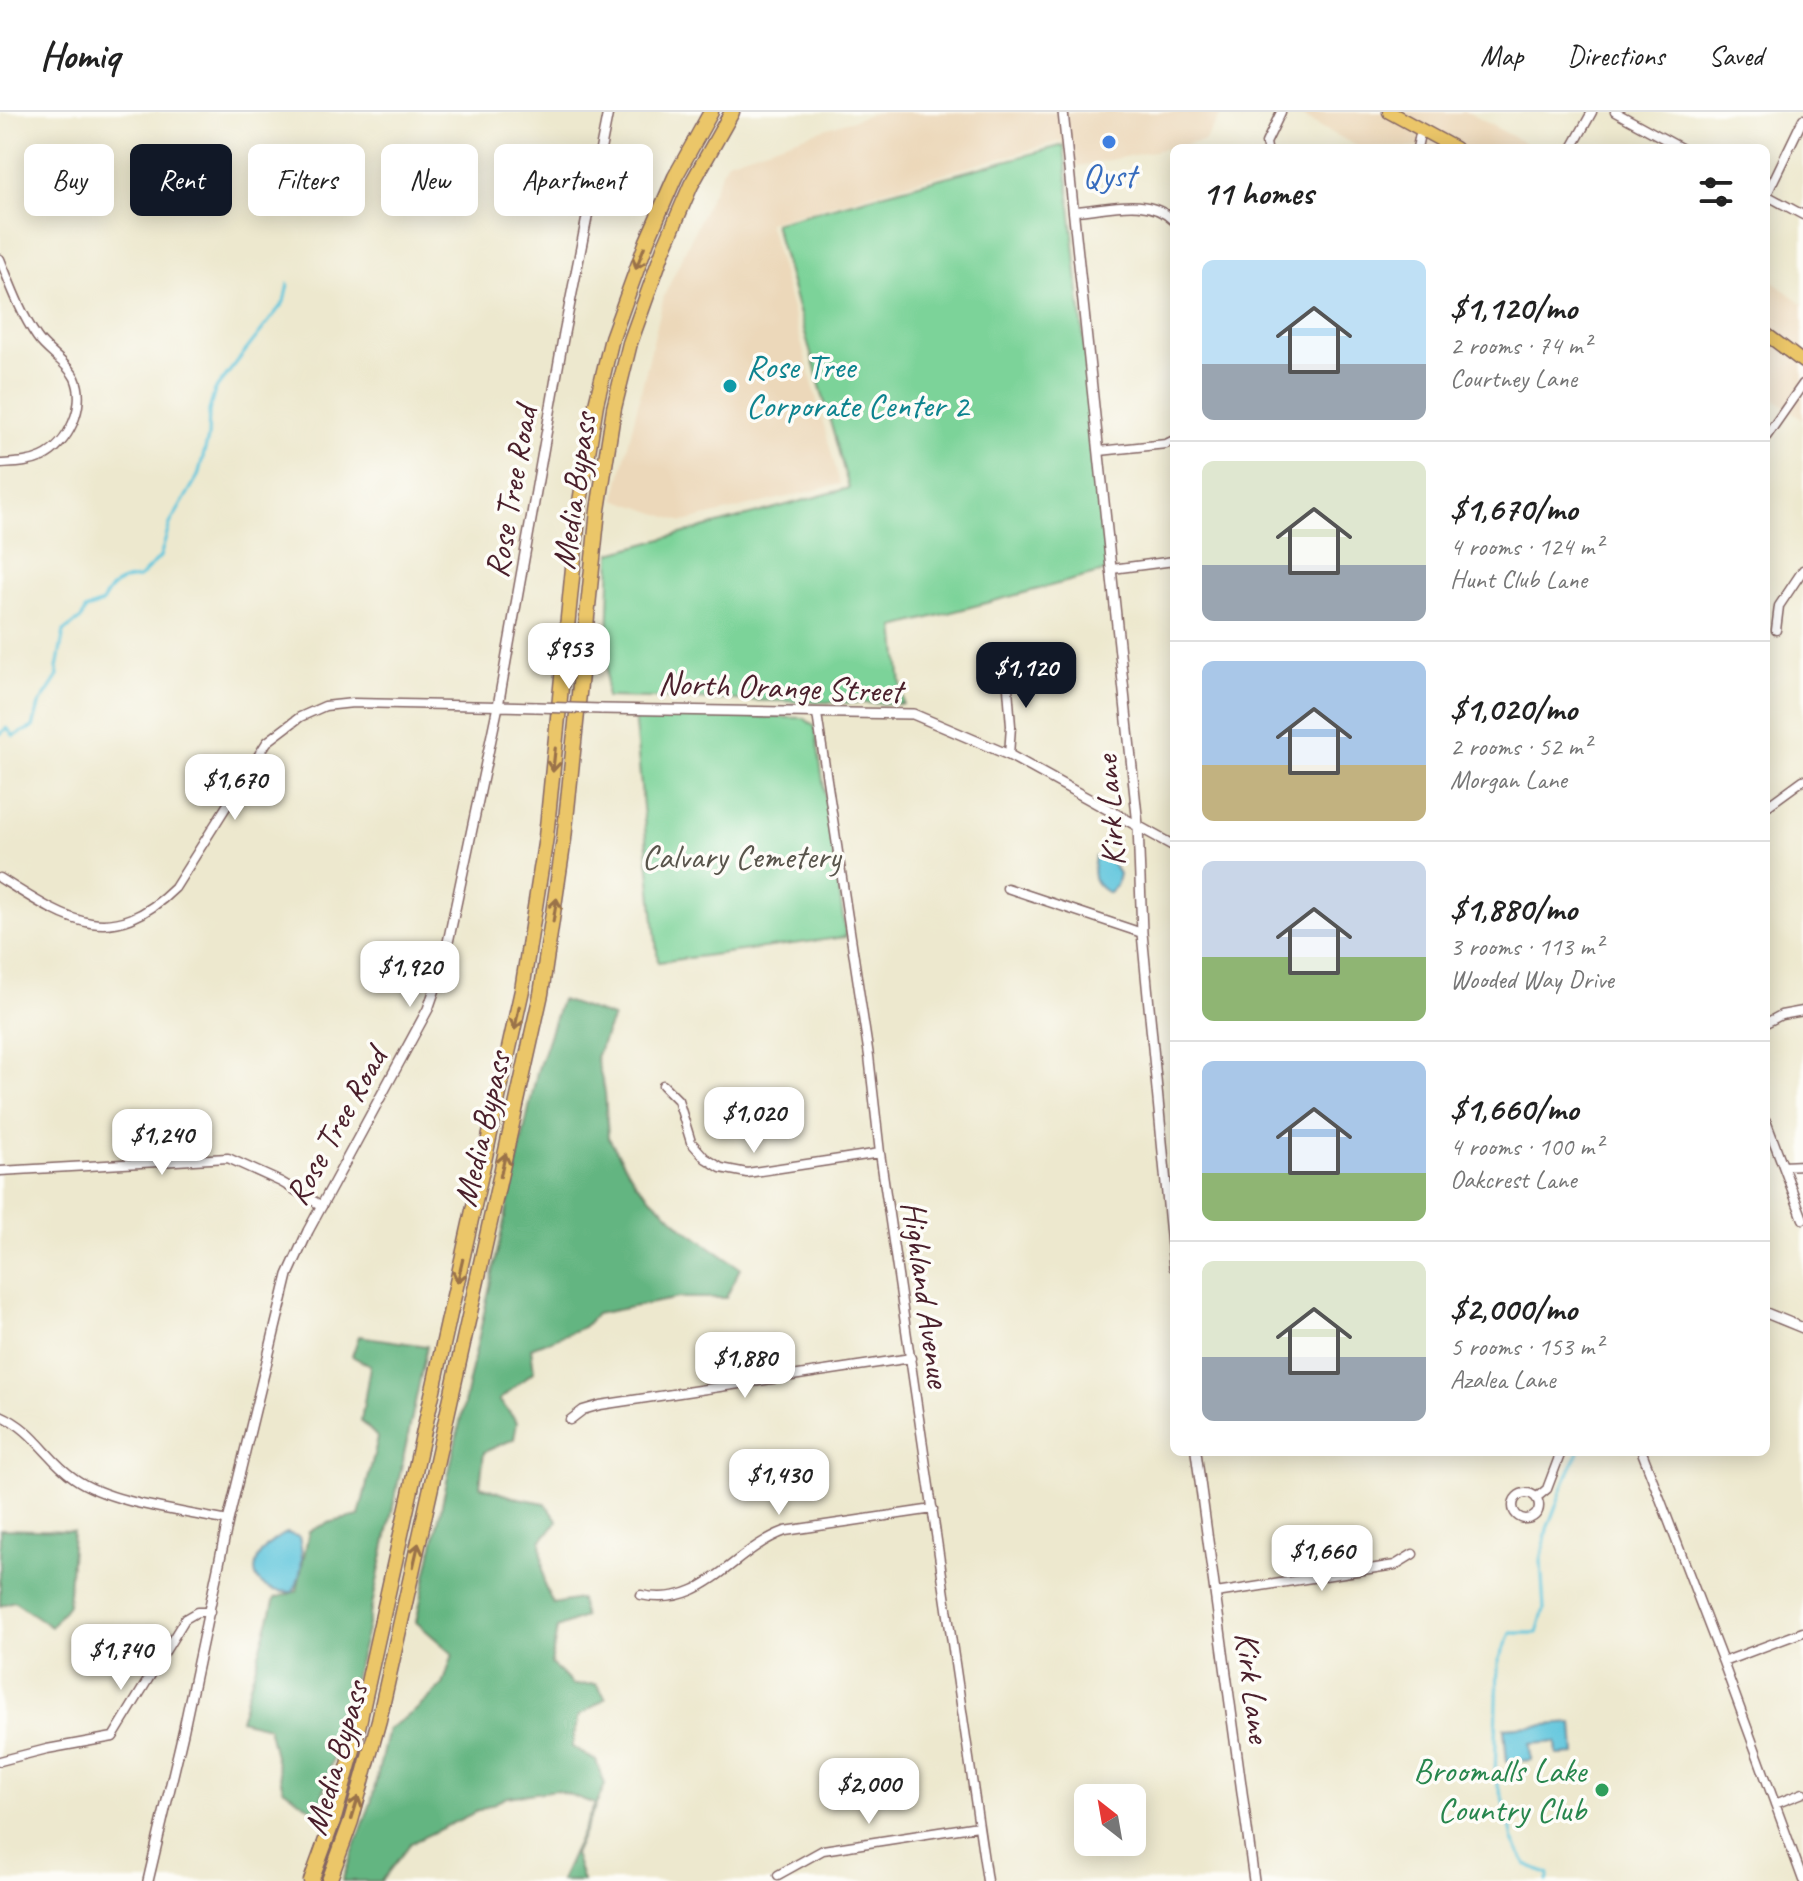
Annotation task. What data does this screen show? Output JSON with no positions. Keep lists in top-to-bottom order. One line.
{"streets":{"highway":["Media Bypass"],"street":["Rose Tree Road","North Orange Street","Kirk Lane","Highland Avenue"]},"crossings":[["Rose Tree Road","North Orange Street"],["North Orange Street","Kirk Lane"],["North Orange Street","Highland Avenue"]],"parks":["Calvary Cemetery"],"places":["Qyst","Rose Tree Corporate Center 2","Broomalls Lake Country Club"],"north":"top left","page":{"header":"Homiq","nav":["Map","Directions","Saved"],"chip":["Buy","Rent","Filters","New","Apartment"],"heading":"11 homes","list":[{"name":"$1,120/mo","note":"2 rooms · 74 m² · Courtney Lane"},{"name":"$1,670/mo","note":"4 rooms · 124 m² · Hunt Club Lane"},{"name":"$1,020/mo","note":"2 rooms · 52 m² · Morgan Lane"},{"name":"$1,880/mo","note":"3 rooms · 113 m² · Wooded Way Drive"},{"name":"$1,660/mo","note":"4 rooms · 100 m² · Oakcrest Lane"},{"name":"$2,000/mo","note":"5 rooms · 153 m² · Azalea Lane"}],"price":["$953","$1,120","$1,670","$1,920","$1,020","$1,240","$1,880","$1,430","$1,660","$1,740","$2,000"]}}
